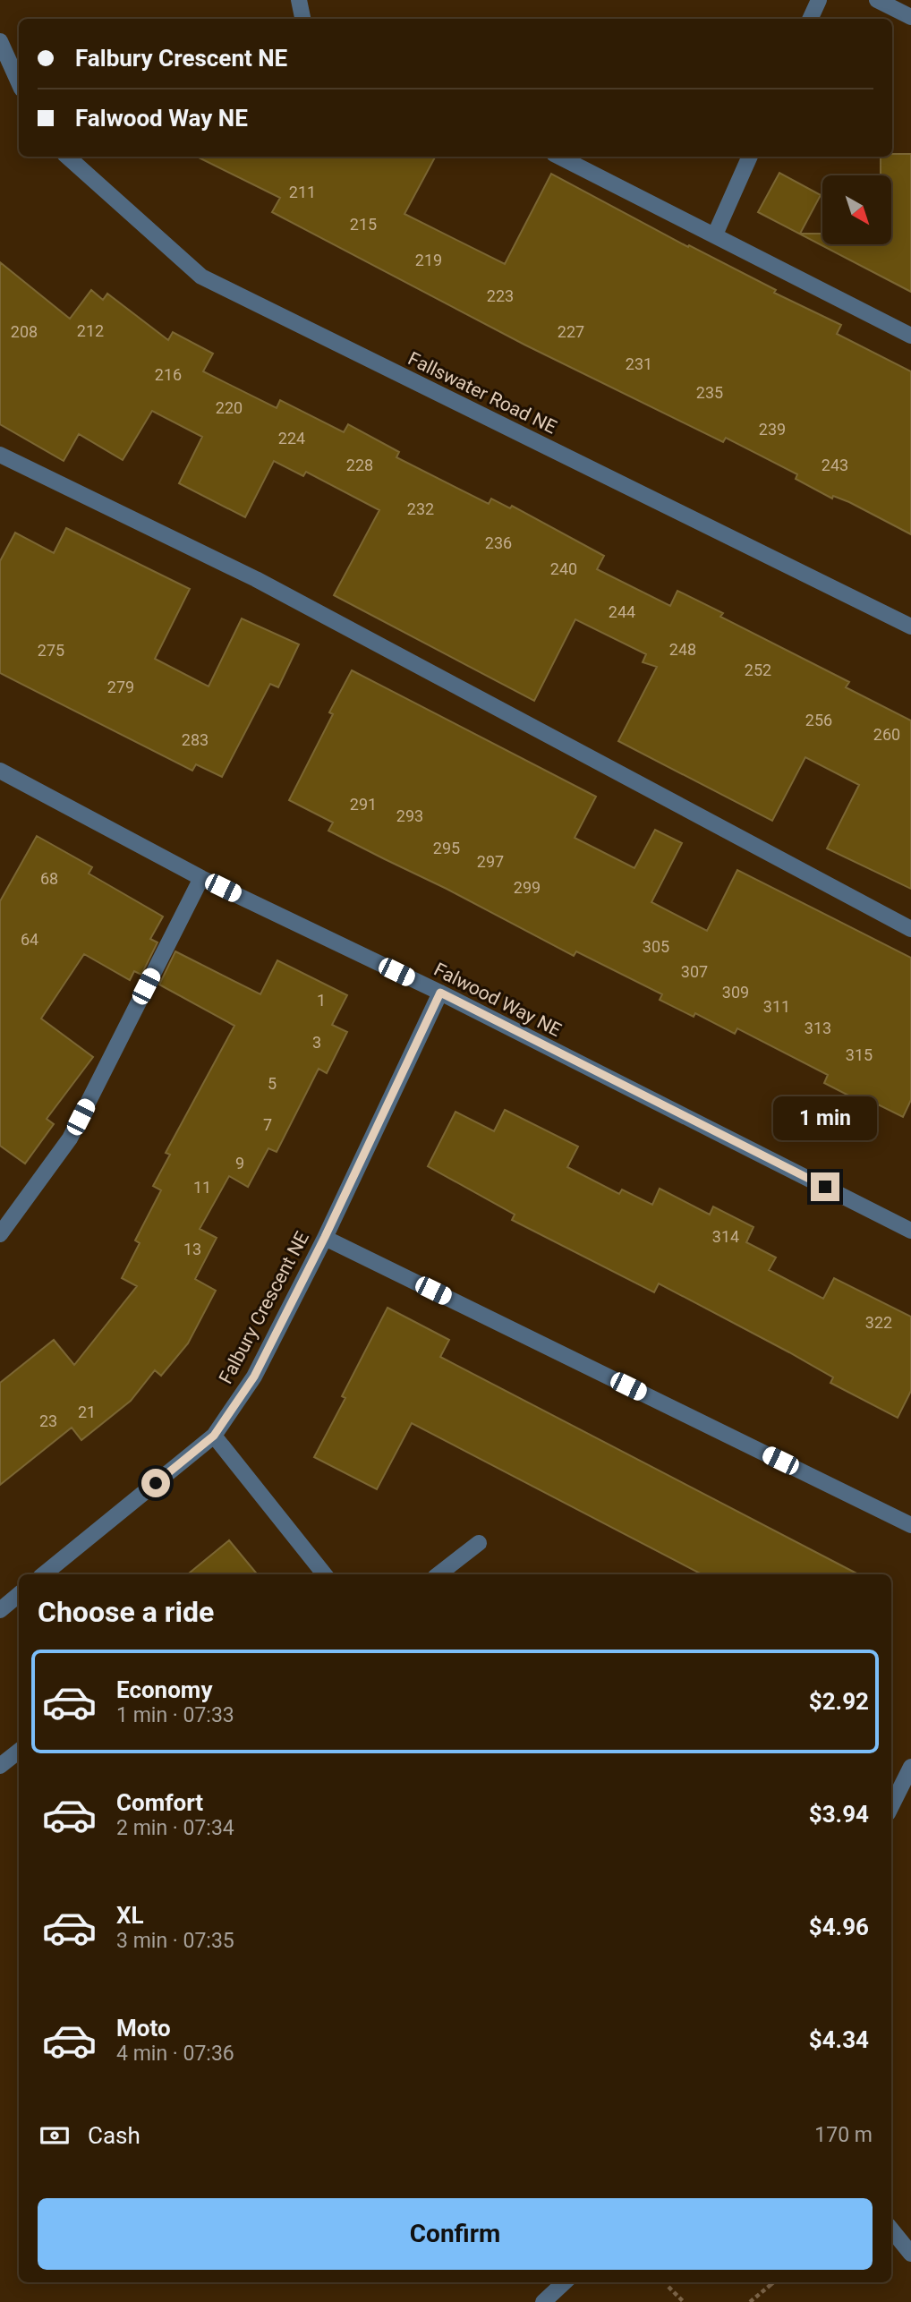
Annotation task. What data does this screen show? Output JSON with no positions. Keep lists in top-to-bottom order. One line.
{"streets":{"street":["Fallswater Road NE","Falwood Way NE","Falbury Crescent NE"]},"crossings":[["Falwood Way NE","Falbury Crescent NE"]],"house_numbers":["211","215","219","223","212","208","227","231","216","235","220","239","224","228","243","232","236","240","244","248","275","252","279","256","260","283","291","293","295","297","68","299","64","305","307","309","1","311","313","3","315","5","7","9","11","314","13","322","21","23"],"north":"bottom right","page":{"banner":["Falbury Crescent NE","Falwood Way NE"],"bubble":"1 min","heading":"Choose a ride","list":[{"name":"Economy","note":"1 min · 07:33","value":"$2.92"},{"name":"Comfort","note":"2 min · 07:34","value":"$3.94"},{"name":"XL","note":"3 min · 07:35","value":"$4.96"},{"name":"Moto","note":"4 min · 07:36","value":"$4.34"}],"pay":["Cash","170 m"],"buttons":"Confirm"}}
